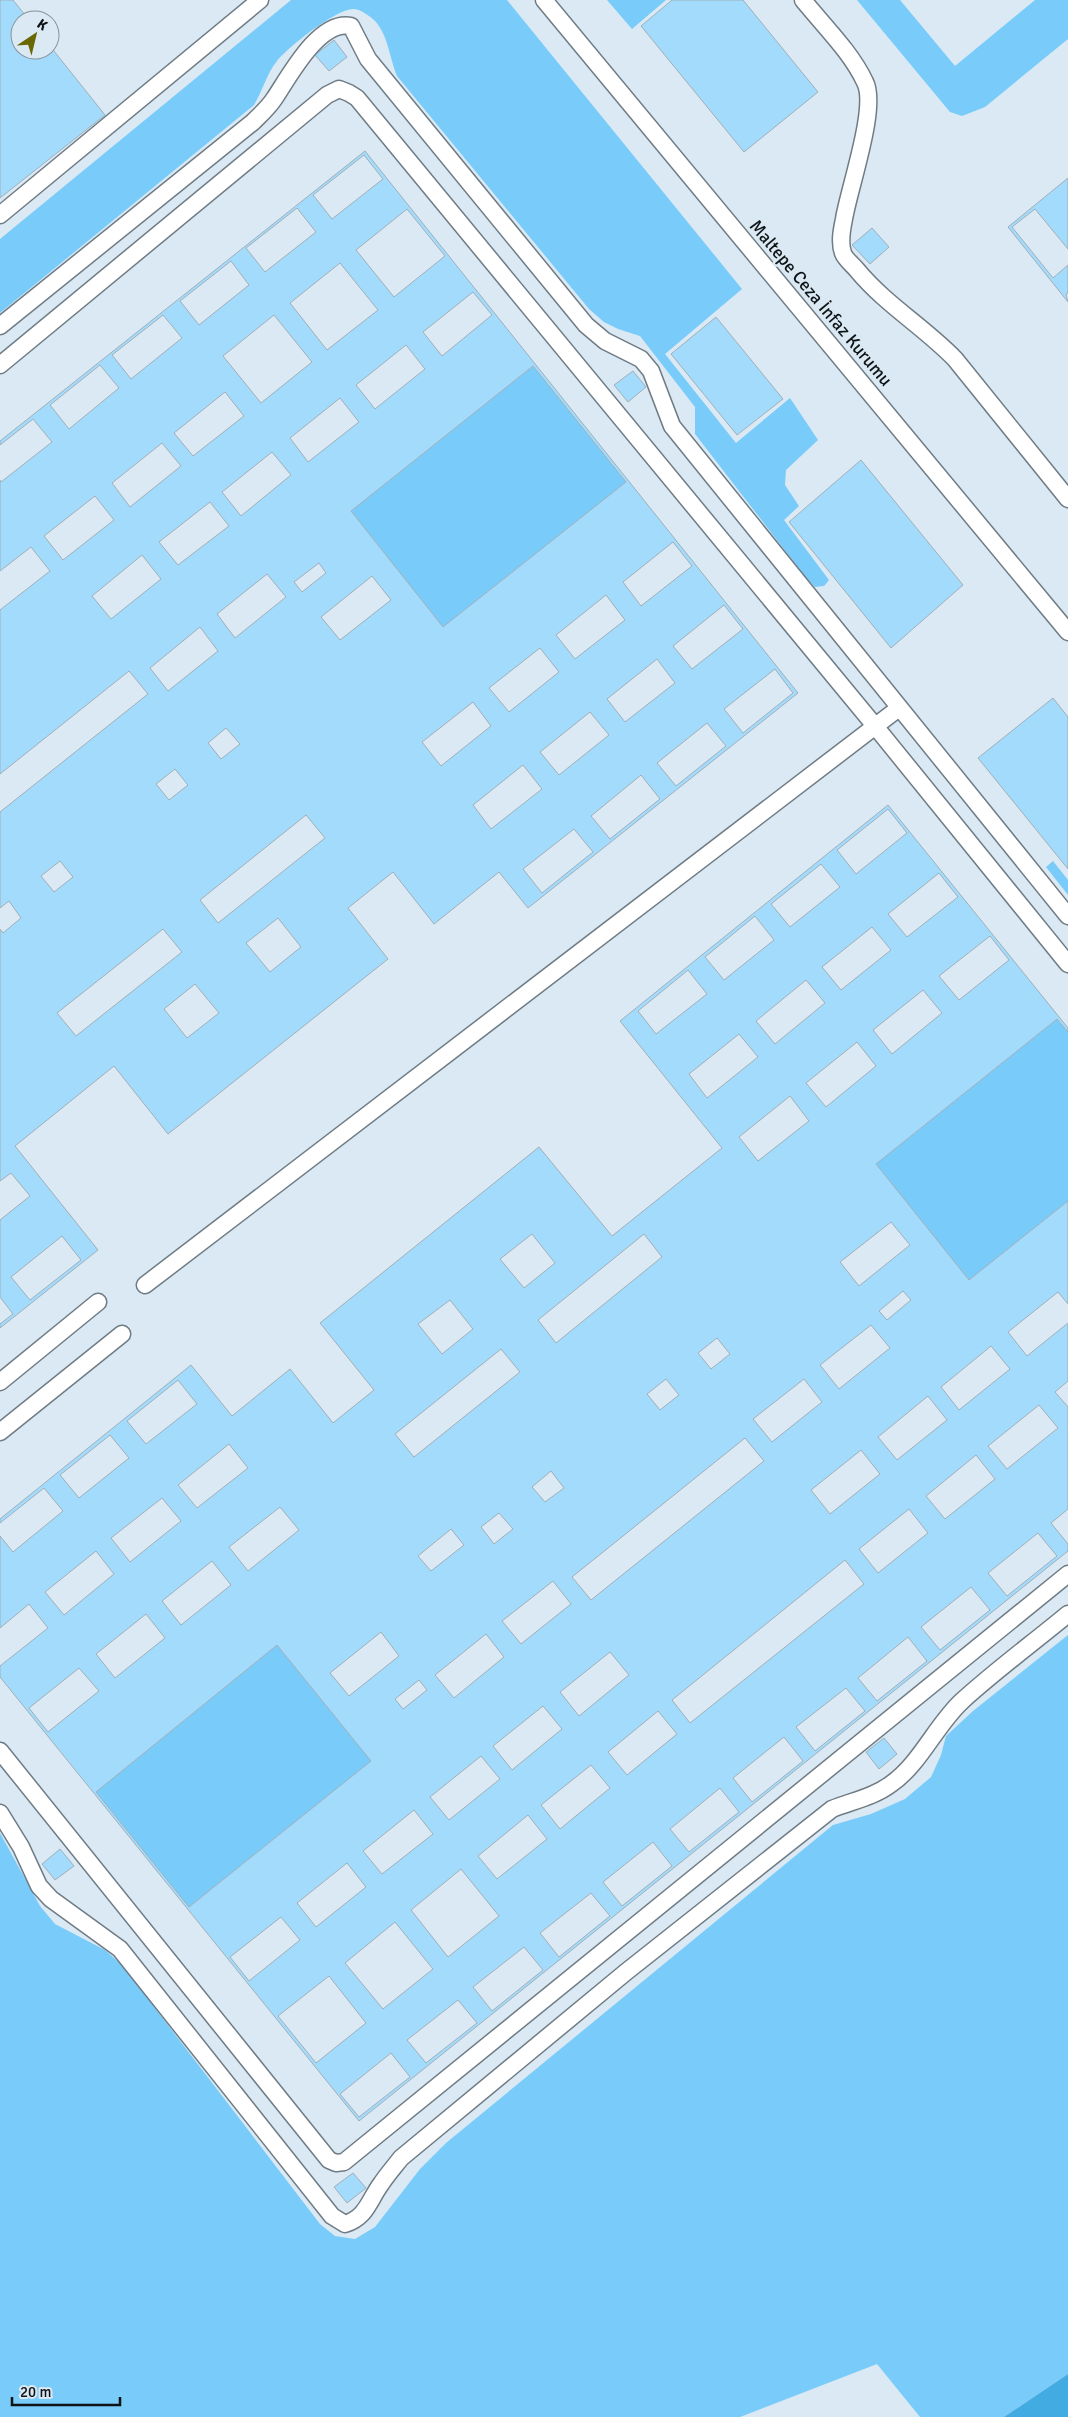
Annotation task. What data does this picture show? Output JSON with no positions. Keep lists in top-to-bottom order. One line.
{"streets":{"lane":["Maltepe Ceza İnfaz Kurumu"]},"scale_bar":"20 m","north":"top right"}
